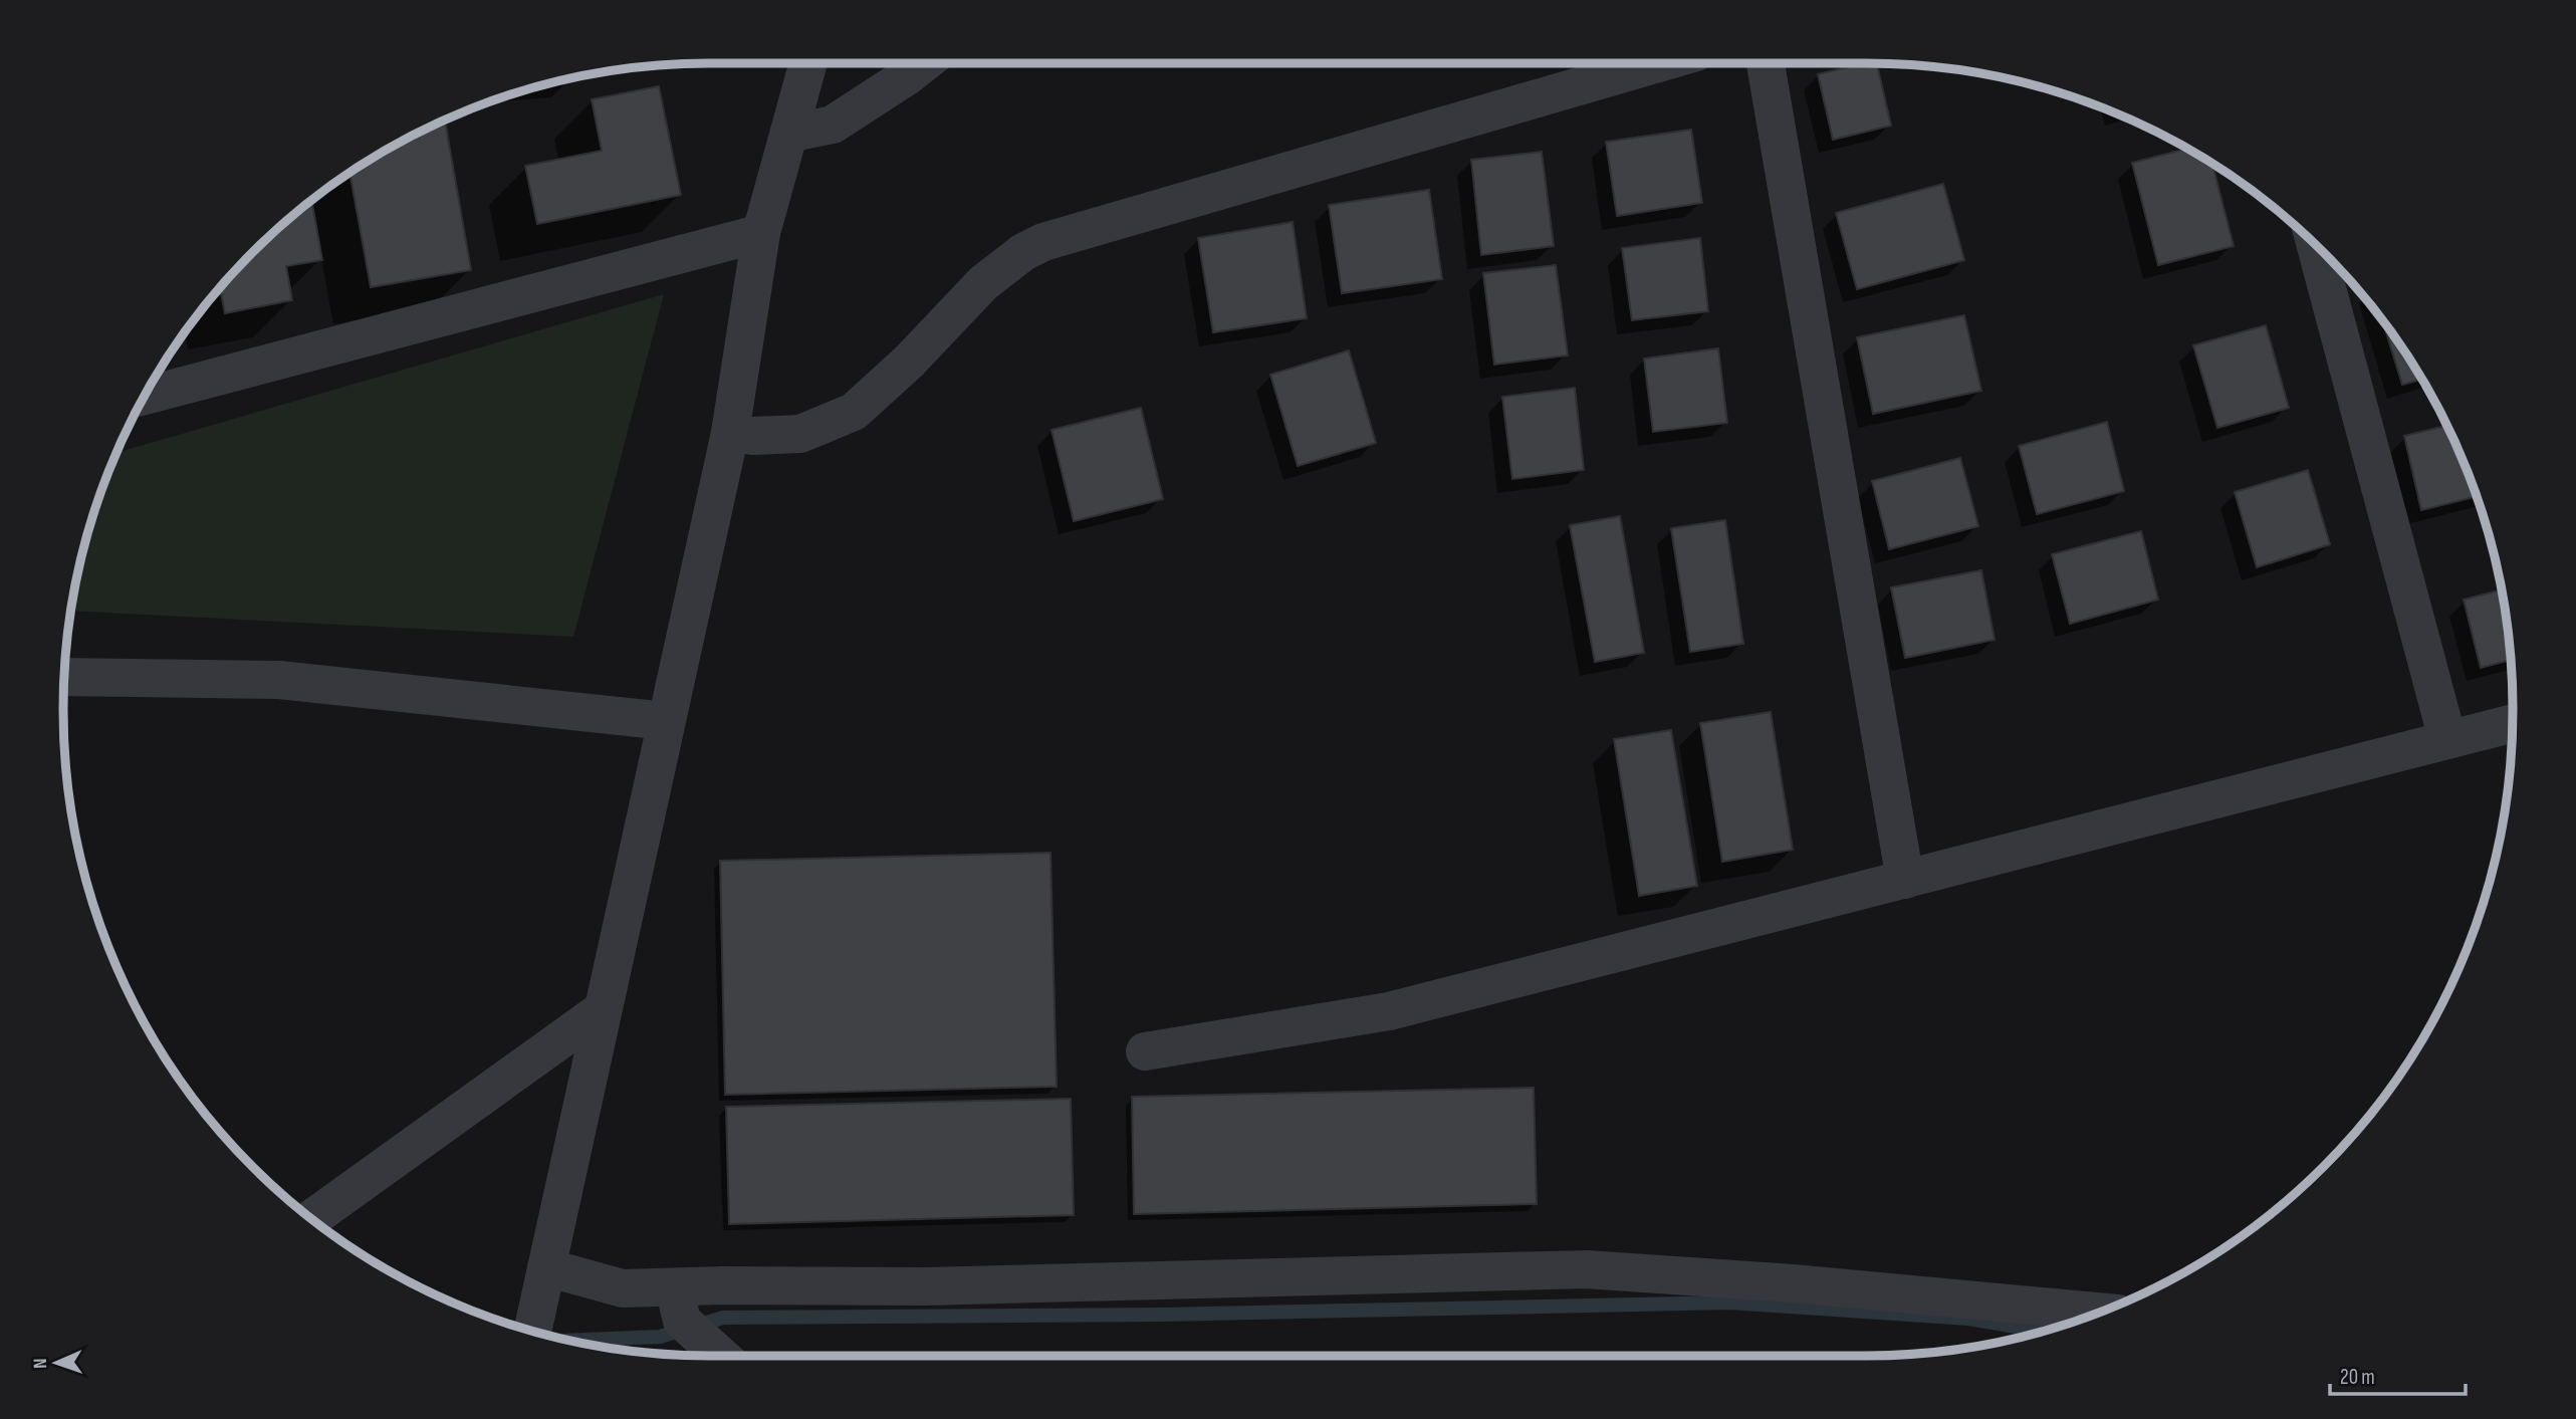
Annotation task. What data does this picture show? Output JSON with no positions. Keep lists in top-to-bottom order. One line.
{"scale_bar":"20 m","north":"left"}
